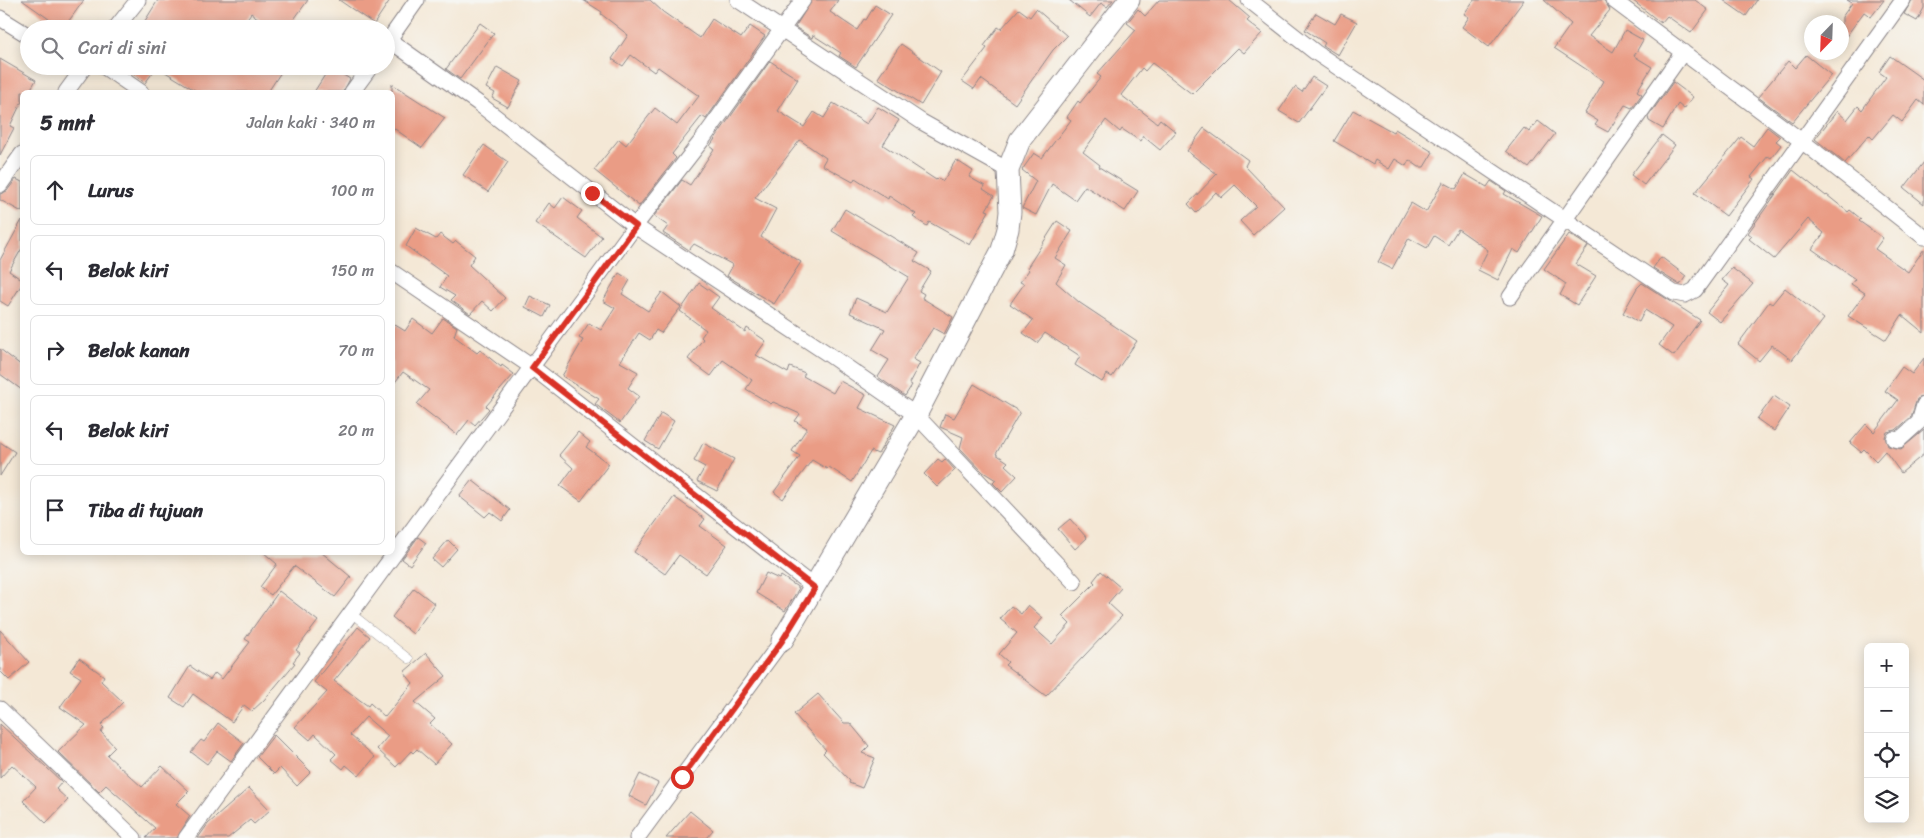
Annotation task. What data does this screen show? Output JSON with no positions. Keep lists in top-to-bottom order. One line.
{"north":"bottom left","page":{"search":"Cari di sini","heading":["5 mnt","Jalan kaki · 340 m"],"list":[["Lurus","100 m"],["Belok kiri","150 m"],["Belok kanan","70 m"],["Belok kiri","20 m"],"Tiba di tujuan"],"map_buttons":["+","−"]}}
